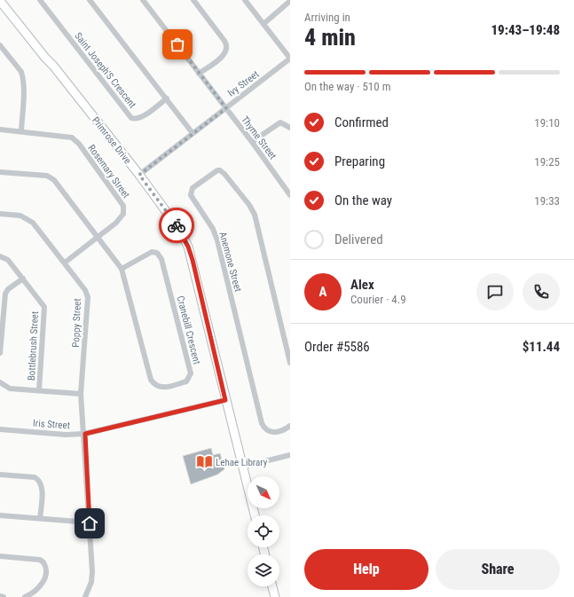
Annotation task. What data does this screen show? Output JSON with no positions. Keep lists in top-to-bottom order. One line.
{"streets":{"street":["Saint Joseph'S Crescent","Ivy Street","Thyme Street","Primrose Drive","Rosemary Street","Anemone Street","Poppy Street","Cranebill Crescent","Bottlebrush Street","Iris Street"]},"crossings":[["Ivy Street","Thyme Street"],["Ivy Street","Primrose Drive"],["Primrose Drive","Iris Street"],["Rosemary Street","Poppy Street"],["Rosemary Street","Cranebill Crescent"],["Poppy Street","Iris Street"]],"places":{"library":["Lehae Library"]},"north":"bottom right","page":{"heading":["4 min","Arriving in","19:43–19:48"],"panel":["Alex","Courier · 4.9","Order #5586","$11.44"],"bar":"On the way · 510 m","list":[["Confirmed","19:10"],["Preparing","19:25"],["On the way","19:33"],"Delivered"],"round":"A","buttons":["Help","Share"]}}
